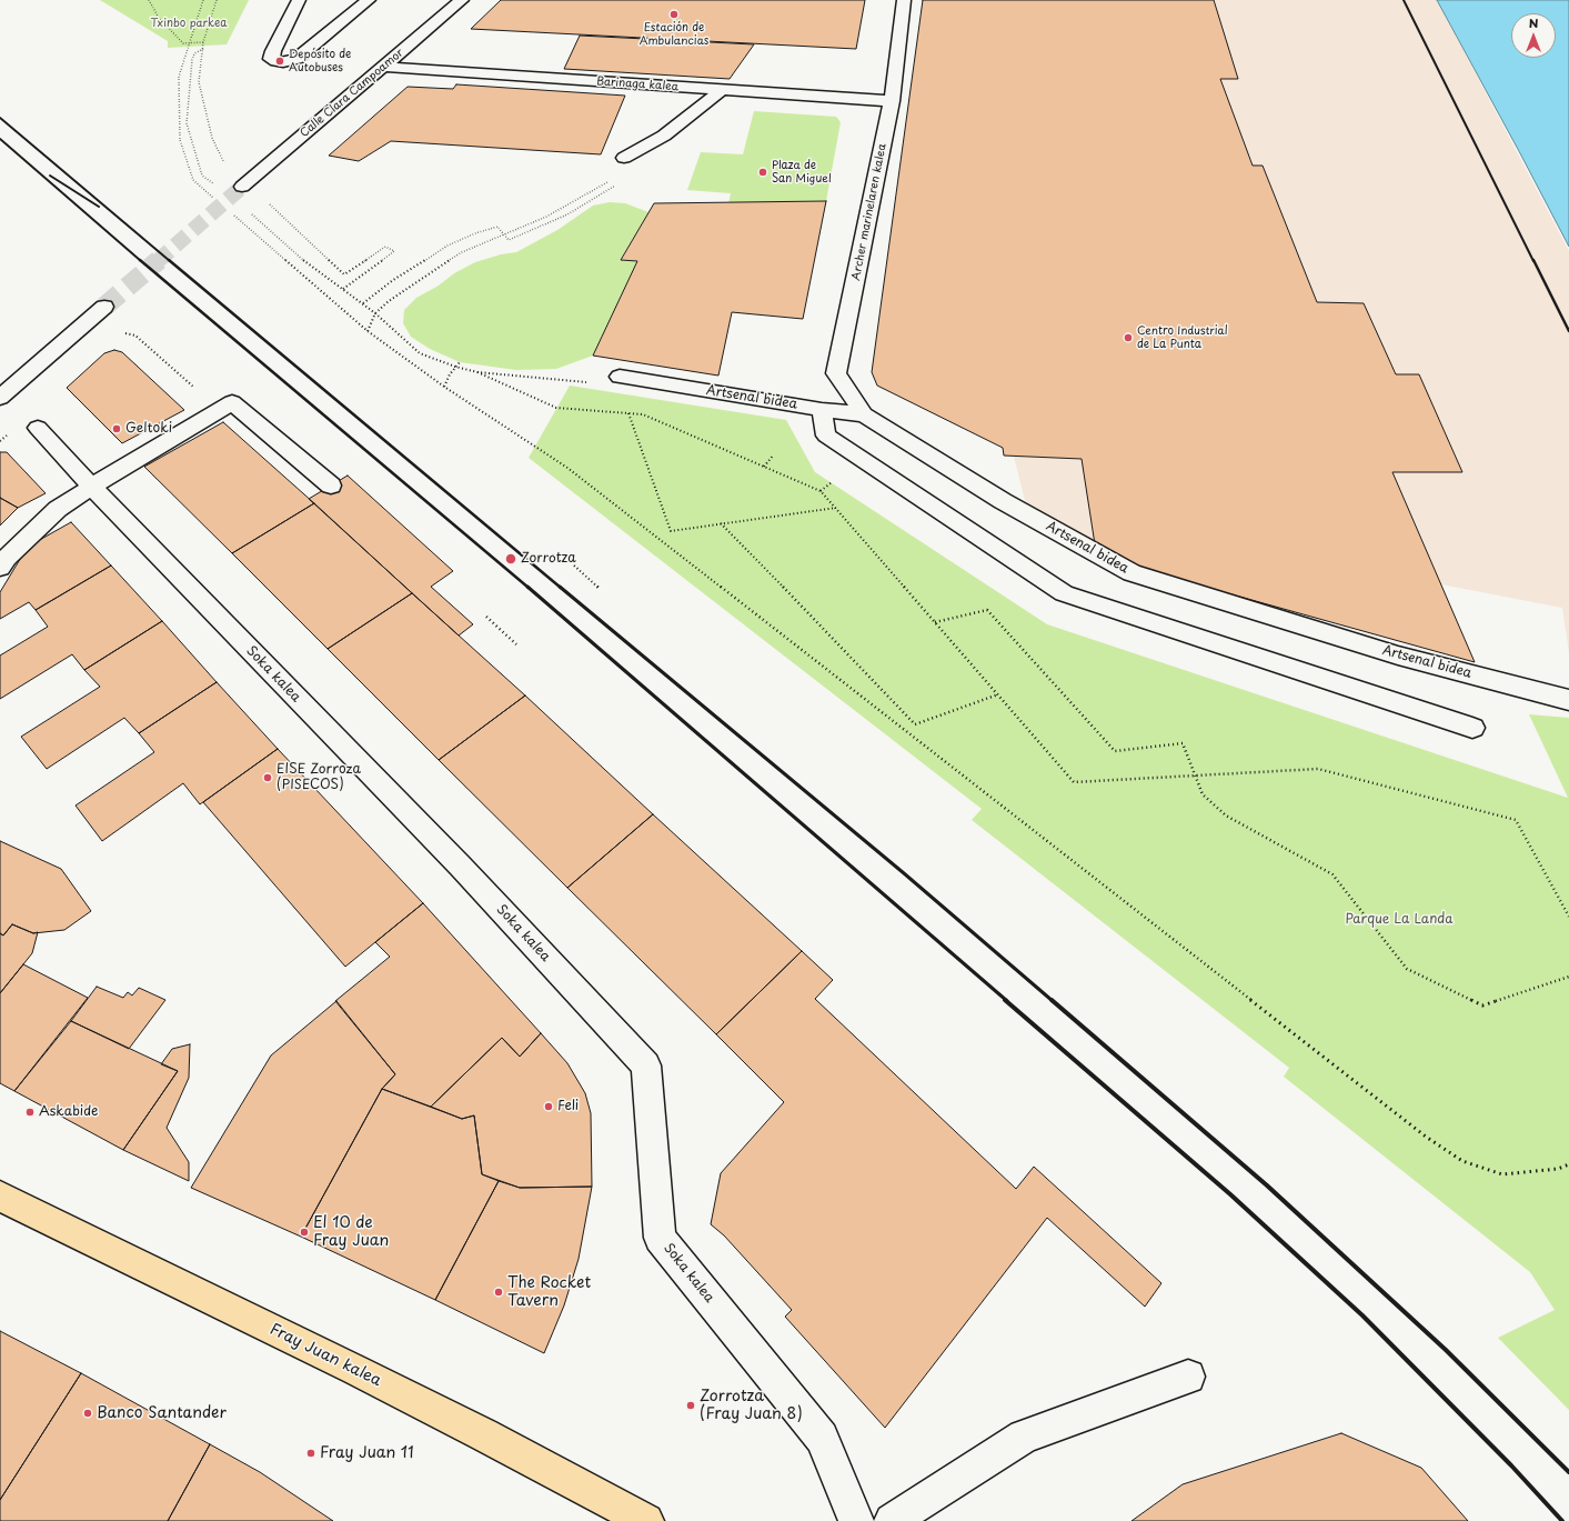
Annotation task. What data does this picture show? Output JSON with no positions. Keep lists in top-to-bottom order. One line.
{"streets":{"main road":["Fray Juan kalea"],"street":["Barinaga kalea","Calle Clara Campoamor","Archer marinelaren kalea","Artsenal bidea","Soka kalea"]},"crossings":[["Barinaga kalea","Calle Clara Campoamor"],["Barinaga kalea","Archer marinelaren kalea"],["Archer marinelaren kalea","Artsenal bidea"]],"parks":["Txinbo parkea","Parque La Landa"],"places":["Estación de Ambulancias","Depósito de Autobuses","Plaza de San Miguel","Centro Industrial de La Punta","Geltoki","Zorrotza","EISE Zorroza (PISECOS)","Feli","Askabide","El 10 de Fray Juan","The Rocket Tavern","Zorrotza (Fray Juan 8)","Banco Santander","Fray Juan 11"],"north":"top"}
